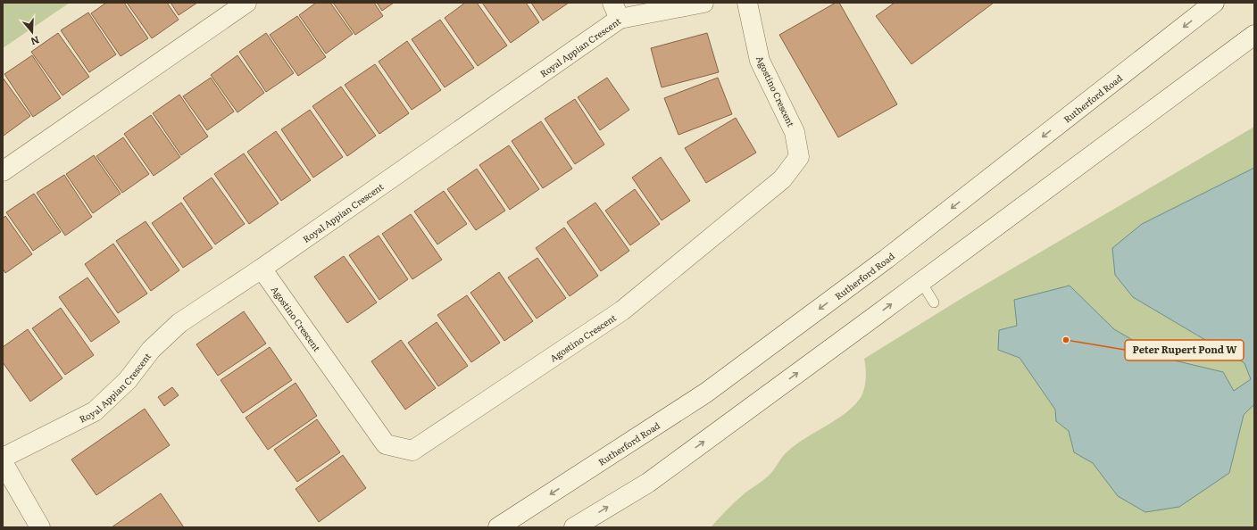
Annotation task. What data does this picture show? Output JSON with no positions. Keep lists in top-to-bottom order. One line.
{"streets":{"street":["Royal Appian Crescent","Agostino Crescent","Rutherford Road"]},"crossings":[["Royal Appian Crescent","Agostino Crescent"]],"places":["Peter Rupert Pond W"],"north":"bottom"}
